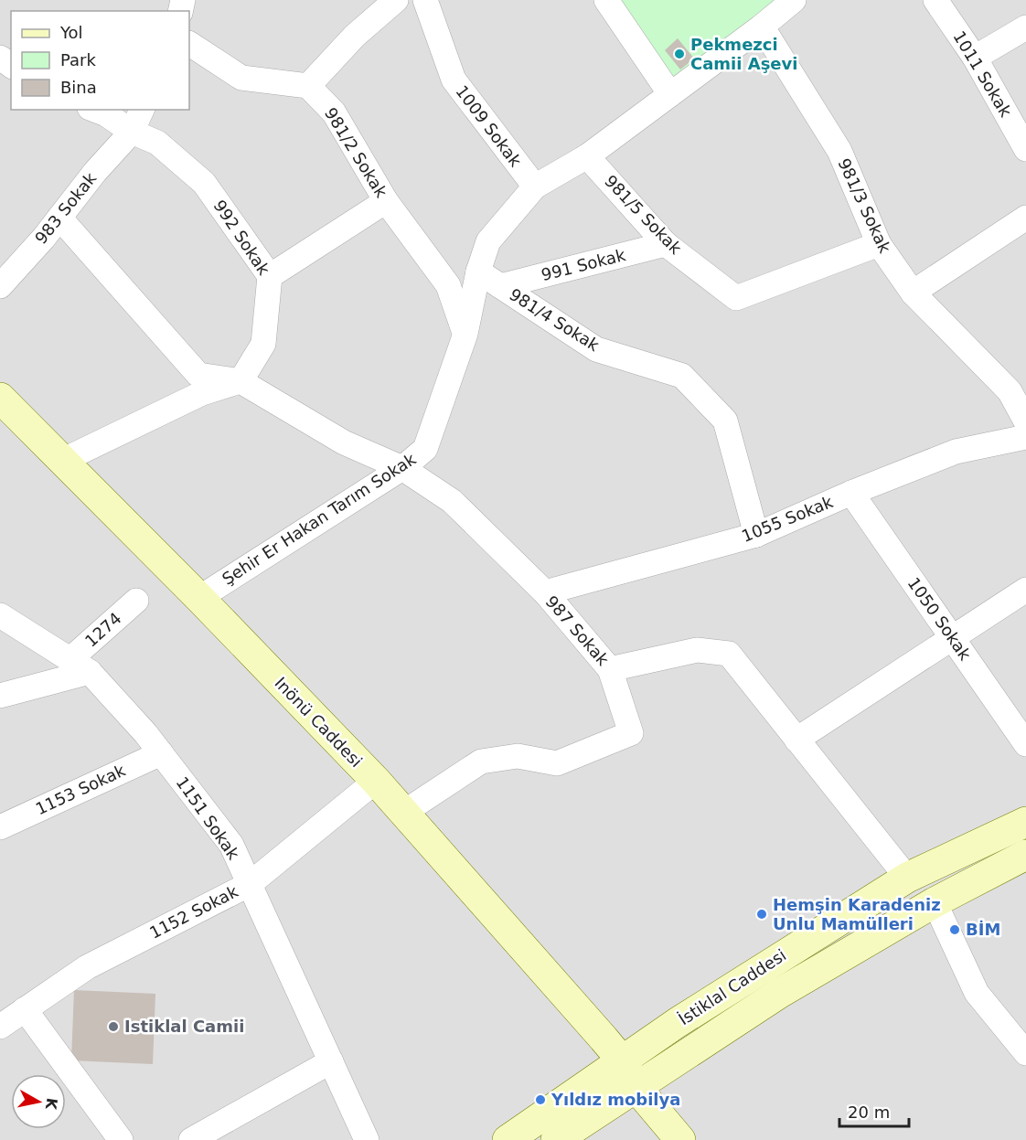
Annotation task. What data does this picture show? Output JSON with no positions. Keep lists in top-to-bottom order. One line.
{"streets":{"main road":["Inönü Caddesi","İstiklal Caddesi"],"street":["1011 Sokak","1009 Sokak","981/2 Sokak","981/3 Sokak","983 Sokak","981/5 Sokak","992 Sokak","991 Sokak","981/4 Sokak","Şehir Er Hakan Tarım Sokak","1055 Sokak","1050 Sokak","1274","987 Sokak","1153 Sokak","1151 Sokak","1152 Sokak"]},"crossings":[["1009 Sokak","Şehir Er Hakan Tarım Sokak"],["981/2 Sokak","Şehir Er Hakan Tarım Sokak"],["981/3 Sokak","981/5 Sokak"],["981/3 Sokak","Şehir Er Hakan Tarım Sokak"],["983 Sokak","992 Sokak"],["981/5 Sokak","991 Sokak"],["981/5 Sokak","Şehir Er Hakan Tarım Sokak"],["992 Sokak","987 Sokak"],["991 Sokak","981/4 Sokak"],["981/4 Sokak","Şehir Er Hakan Tarım Sokak"],["981/4 Sokak","1055 Sokak"],["Şehir Er Hakan Tarım Sokak","987 Sokak"],["Şehir Er Hakan Tarım Sokak","Inönü Caddesi"],["1055 Sokak","1050 Sokak"],["1055 Sokak","987 Sokak"],["1274","1151 Sokak"],["987 Sokak","İstiklal Caddesi"],["Inönü Caddesi","1152 Sokak"],["Inönü Caddesi","İstiklal Caddesi"],["1153 Sokak","1151 Sokak"],["1151 Sokak","1152 Sokak"]],"places":["Pekmezci Camii Aşevi","Hemşin Karadeniz Unlu Mamülleri","BİM","Istiklal Camii","Yıldız mobilya"],"legend":["Yol","Park","Bina"],"scale_bar":"20 m","north":"right"}
